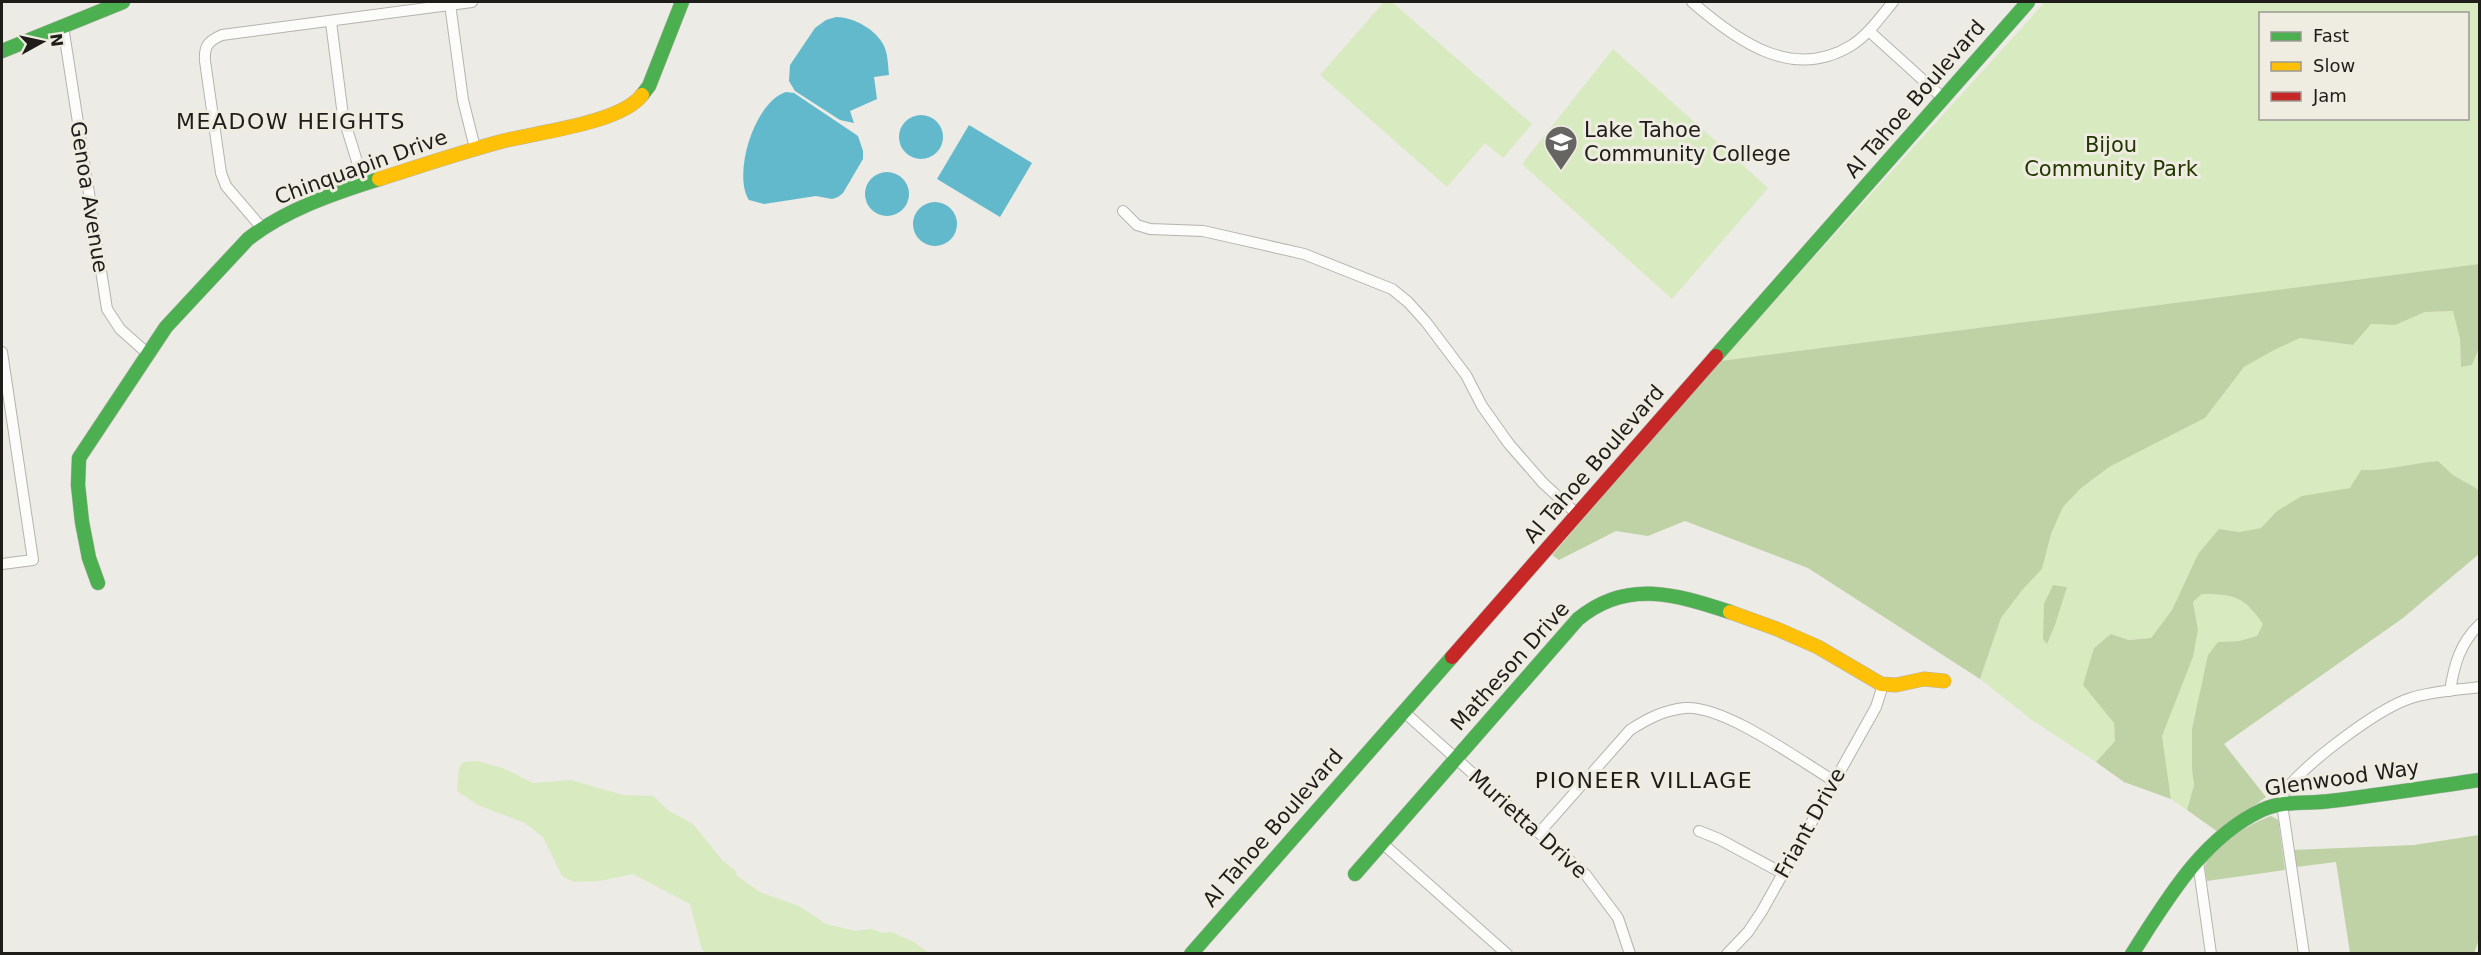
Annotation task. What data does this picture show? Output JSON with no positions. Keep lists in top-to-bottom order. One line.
{"streets":{"street":["Al Tahoe Boulevard","Chinquapin Drive","Genoa Avenue","Matheson Drive","Glenwood Way","Friant Drive","Murietta Drive"]},"crossings":[["Al Tahoe Boulevard","Murietta Drive"],["Chinquapin Drive","Genoa Avenue"],["Matheson Drive","Friant Drive"],["Matheson Drive","Murietta Drive"]],"districts":["MEADOW HEIGHTS","PIONEER VILLAGE"],"parks":["Bijou Community Park"],"places":{"school or university":["Lake Tahoe Community College"]},"legend":["Fast","Slow","Jam"],"north":"right"}
